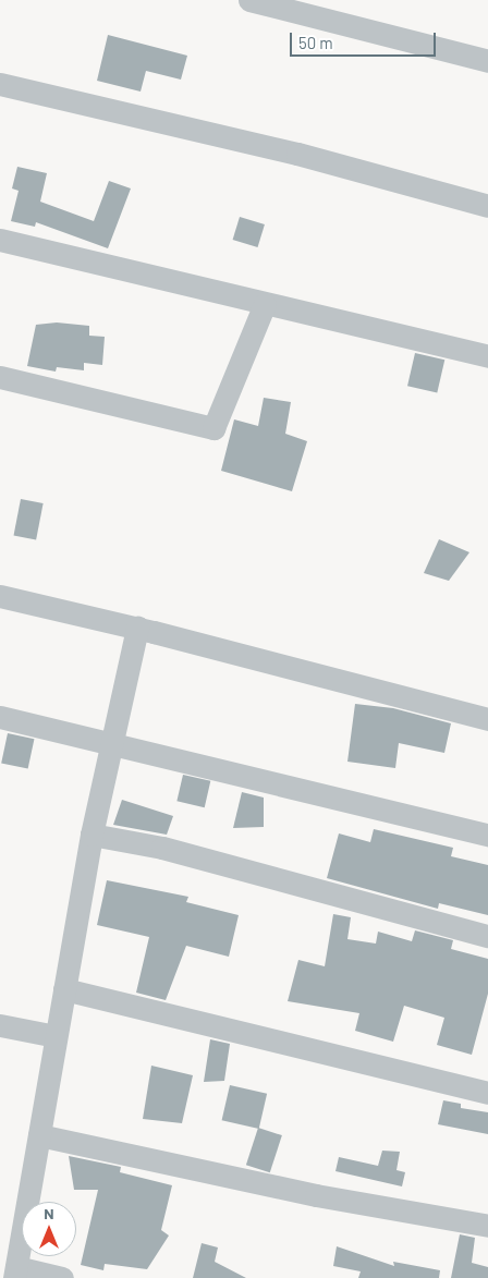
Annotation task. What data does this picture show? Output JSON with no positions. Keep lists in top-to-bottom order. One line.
{"scale_bar":"50 m","north":"top"}
